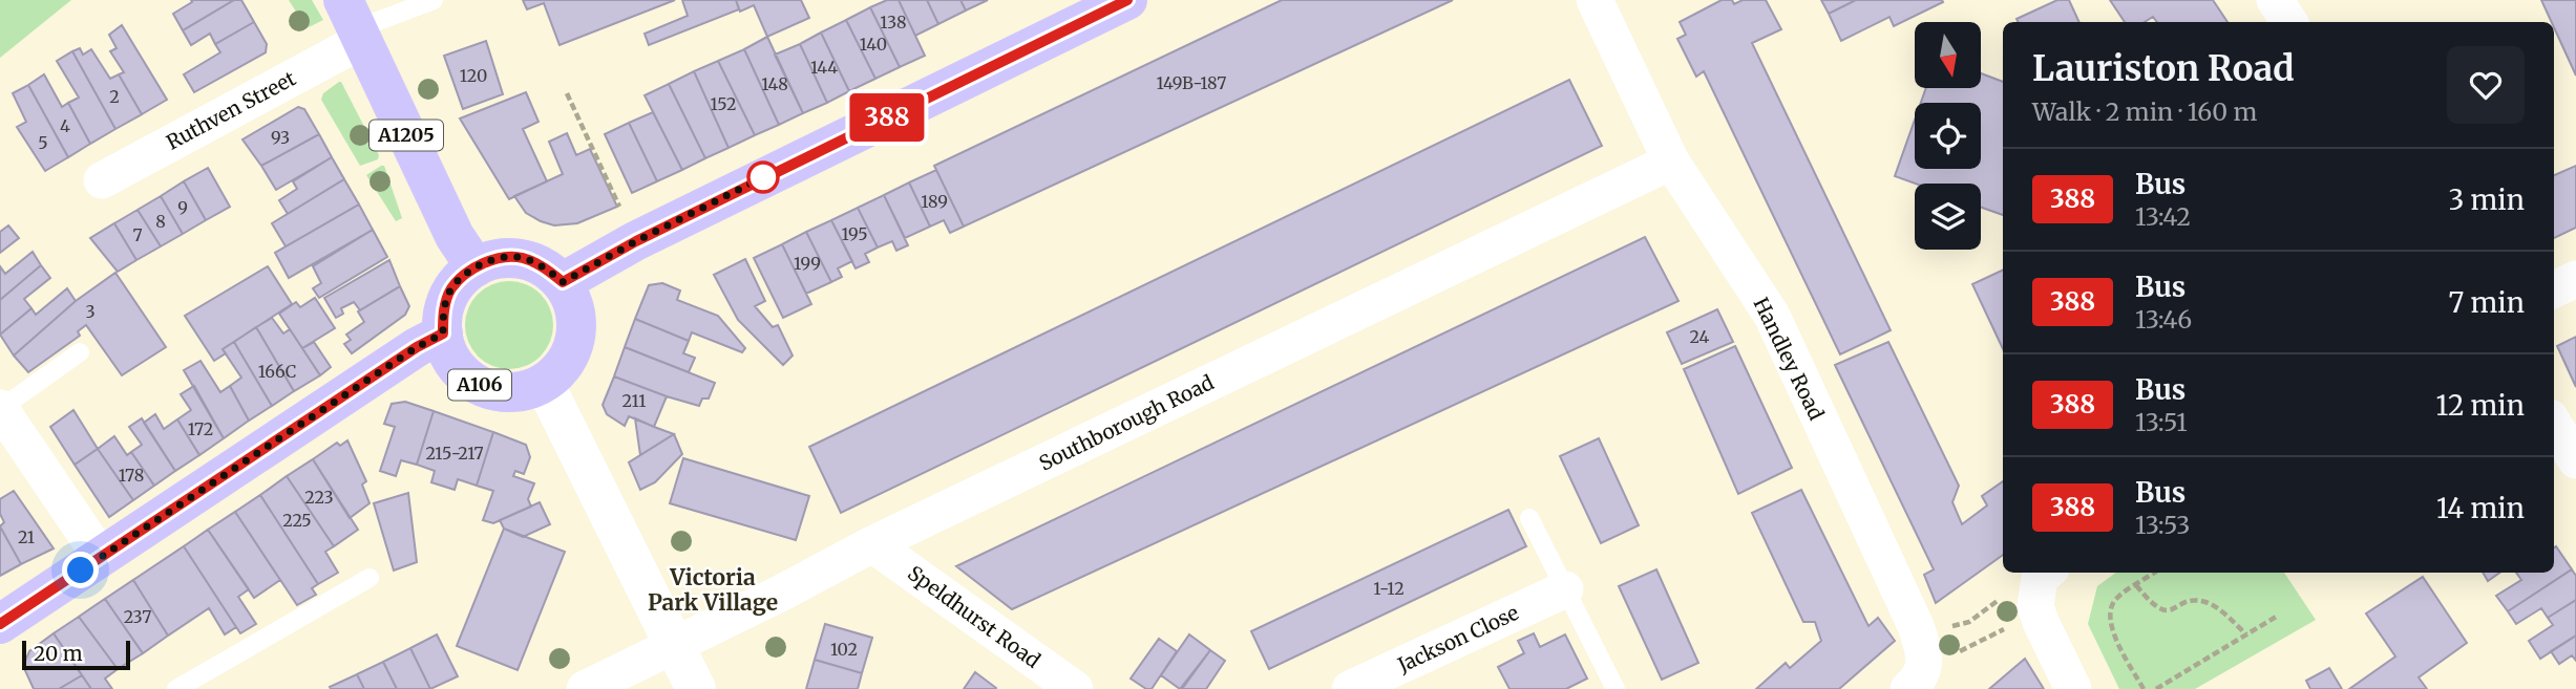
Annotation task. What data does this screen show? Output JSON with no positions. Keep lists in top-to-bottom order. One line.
{"streets":{"main road":["A1205","A106"],"street":["Ruthven Street","Handley Road","Southborough Road","Speldhurst Road","Jackson Close"]},"crossings":[["Ruthven Street","A1205"],["A1205","A106"],["Handley Road","Southborough Road"],["Southborough Road","Speldhurst Road"]],"districts":["Victoria Park Village"],"lines":["bus line 388"],"house_numbers":["138","140","144","120","149B-187","148","2","152","4","93","5","189","9","8","195","7","199","3","24","166C","211","172","215-217","178","223","225","21","1-12","237","102"],"scale_bar":"20 m","north":"bottom","page":{"on_map":"388","heading":["Lauriston Road","Walk · 2 min · 160 m"],"list":[{"mark":"388","name":"Bus","note":"13:42","value":"3 min"},{"mark":"388","name":"Bus","note":"13:46","value":"7 min"},{"mark":"388","name":"Bus","note":"13:51","value":"12 min"},{"mark":"388","name":"Bus","note":"13:53","value":"14 min"}],"scale":"20 m"}}
